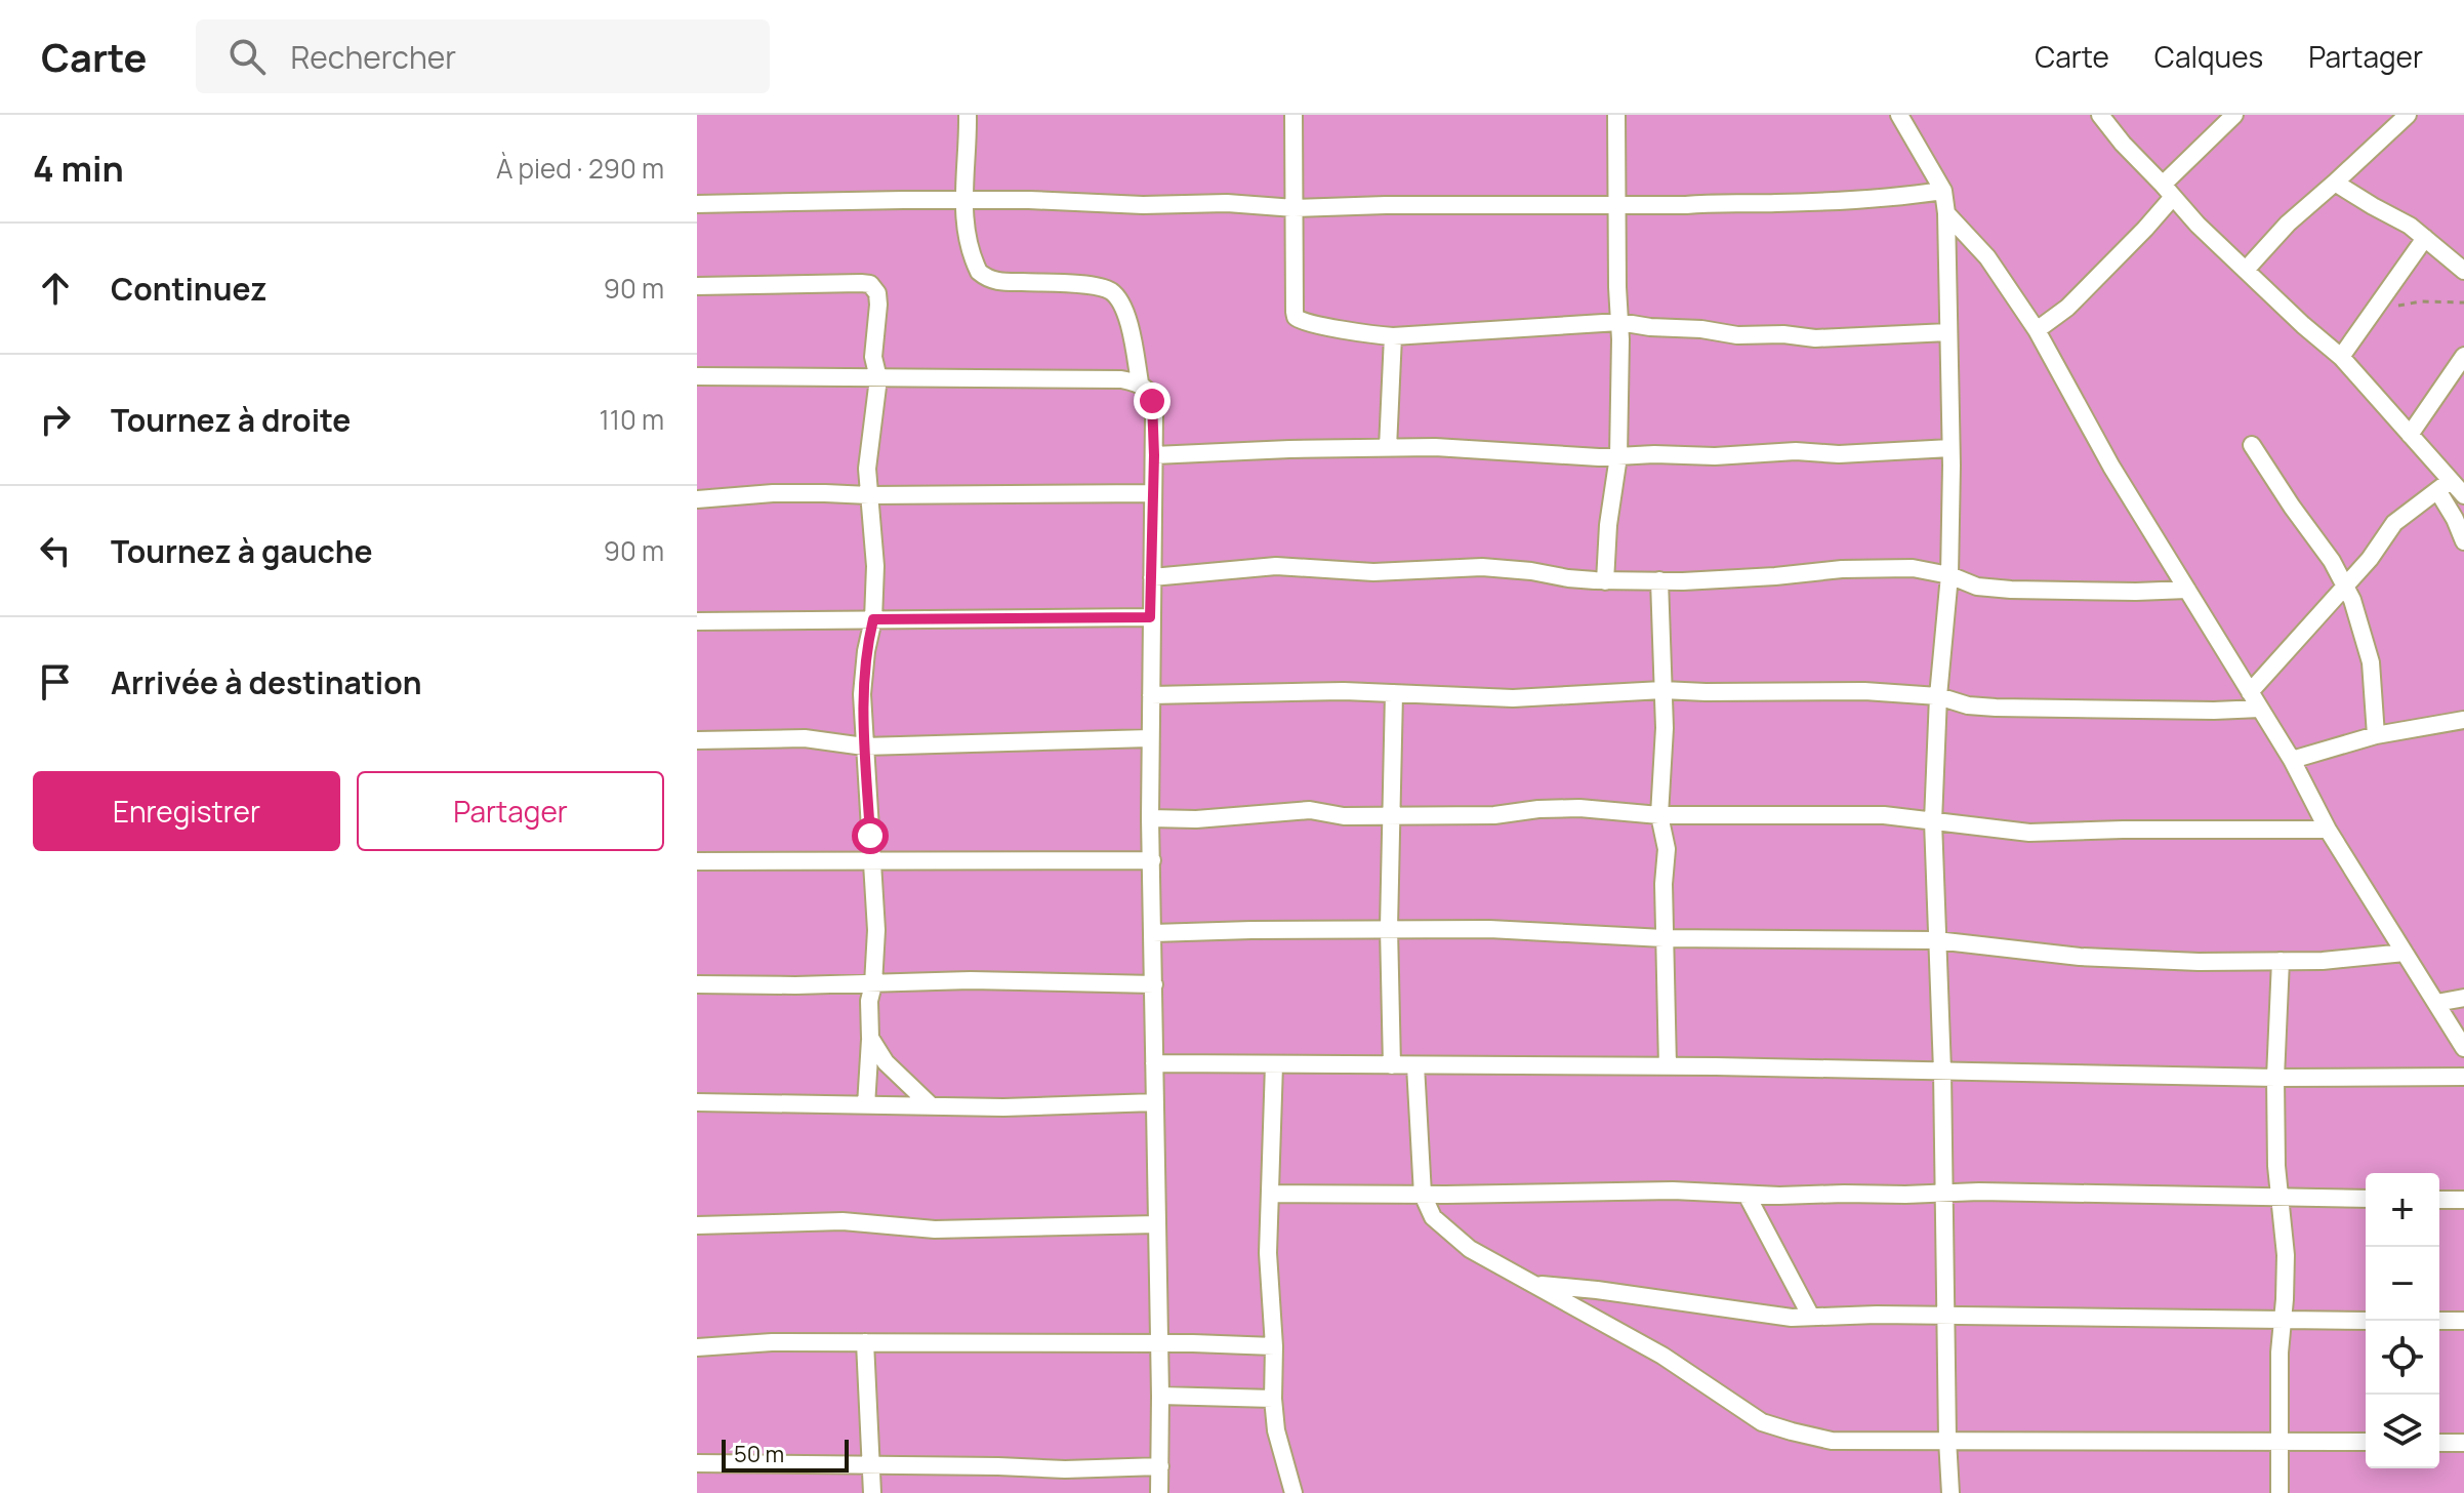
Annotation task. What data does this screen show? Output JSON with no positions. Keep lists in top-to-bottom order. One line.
{"scale_bar":"50 m","page":{"header":"Carte","search":"Rechercher","nav":["Carte","Calques","Partager"],"heading":["4 min","À pied · 290 m"],"list":[["Continuez","90 m"],["Tournez à droite","110 m"],["Tournez à gauche","90 m"],"Arrivée à destination"],"buttons":["Enregistrer","Partager"],"map_buttons":["+","−"],"scale":"50 m"}}
